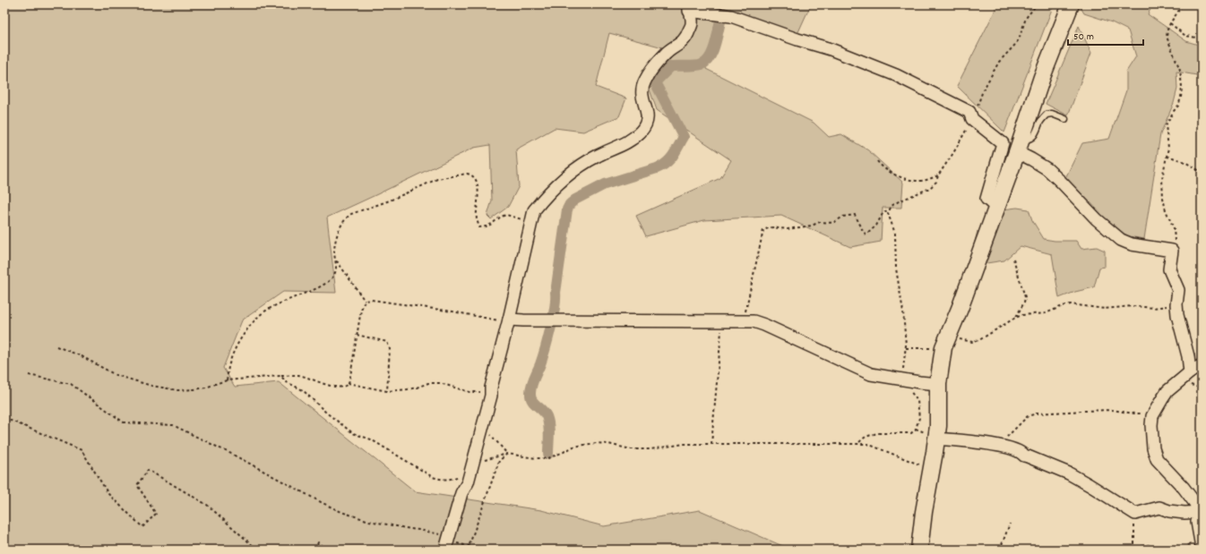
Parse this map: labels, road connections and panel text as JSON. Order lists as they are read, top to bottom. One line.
{"scale_bar":"50 m"}
